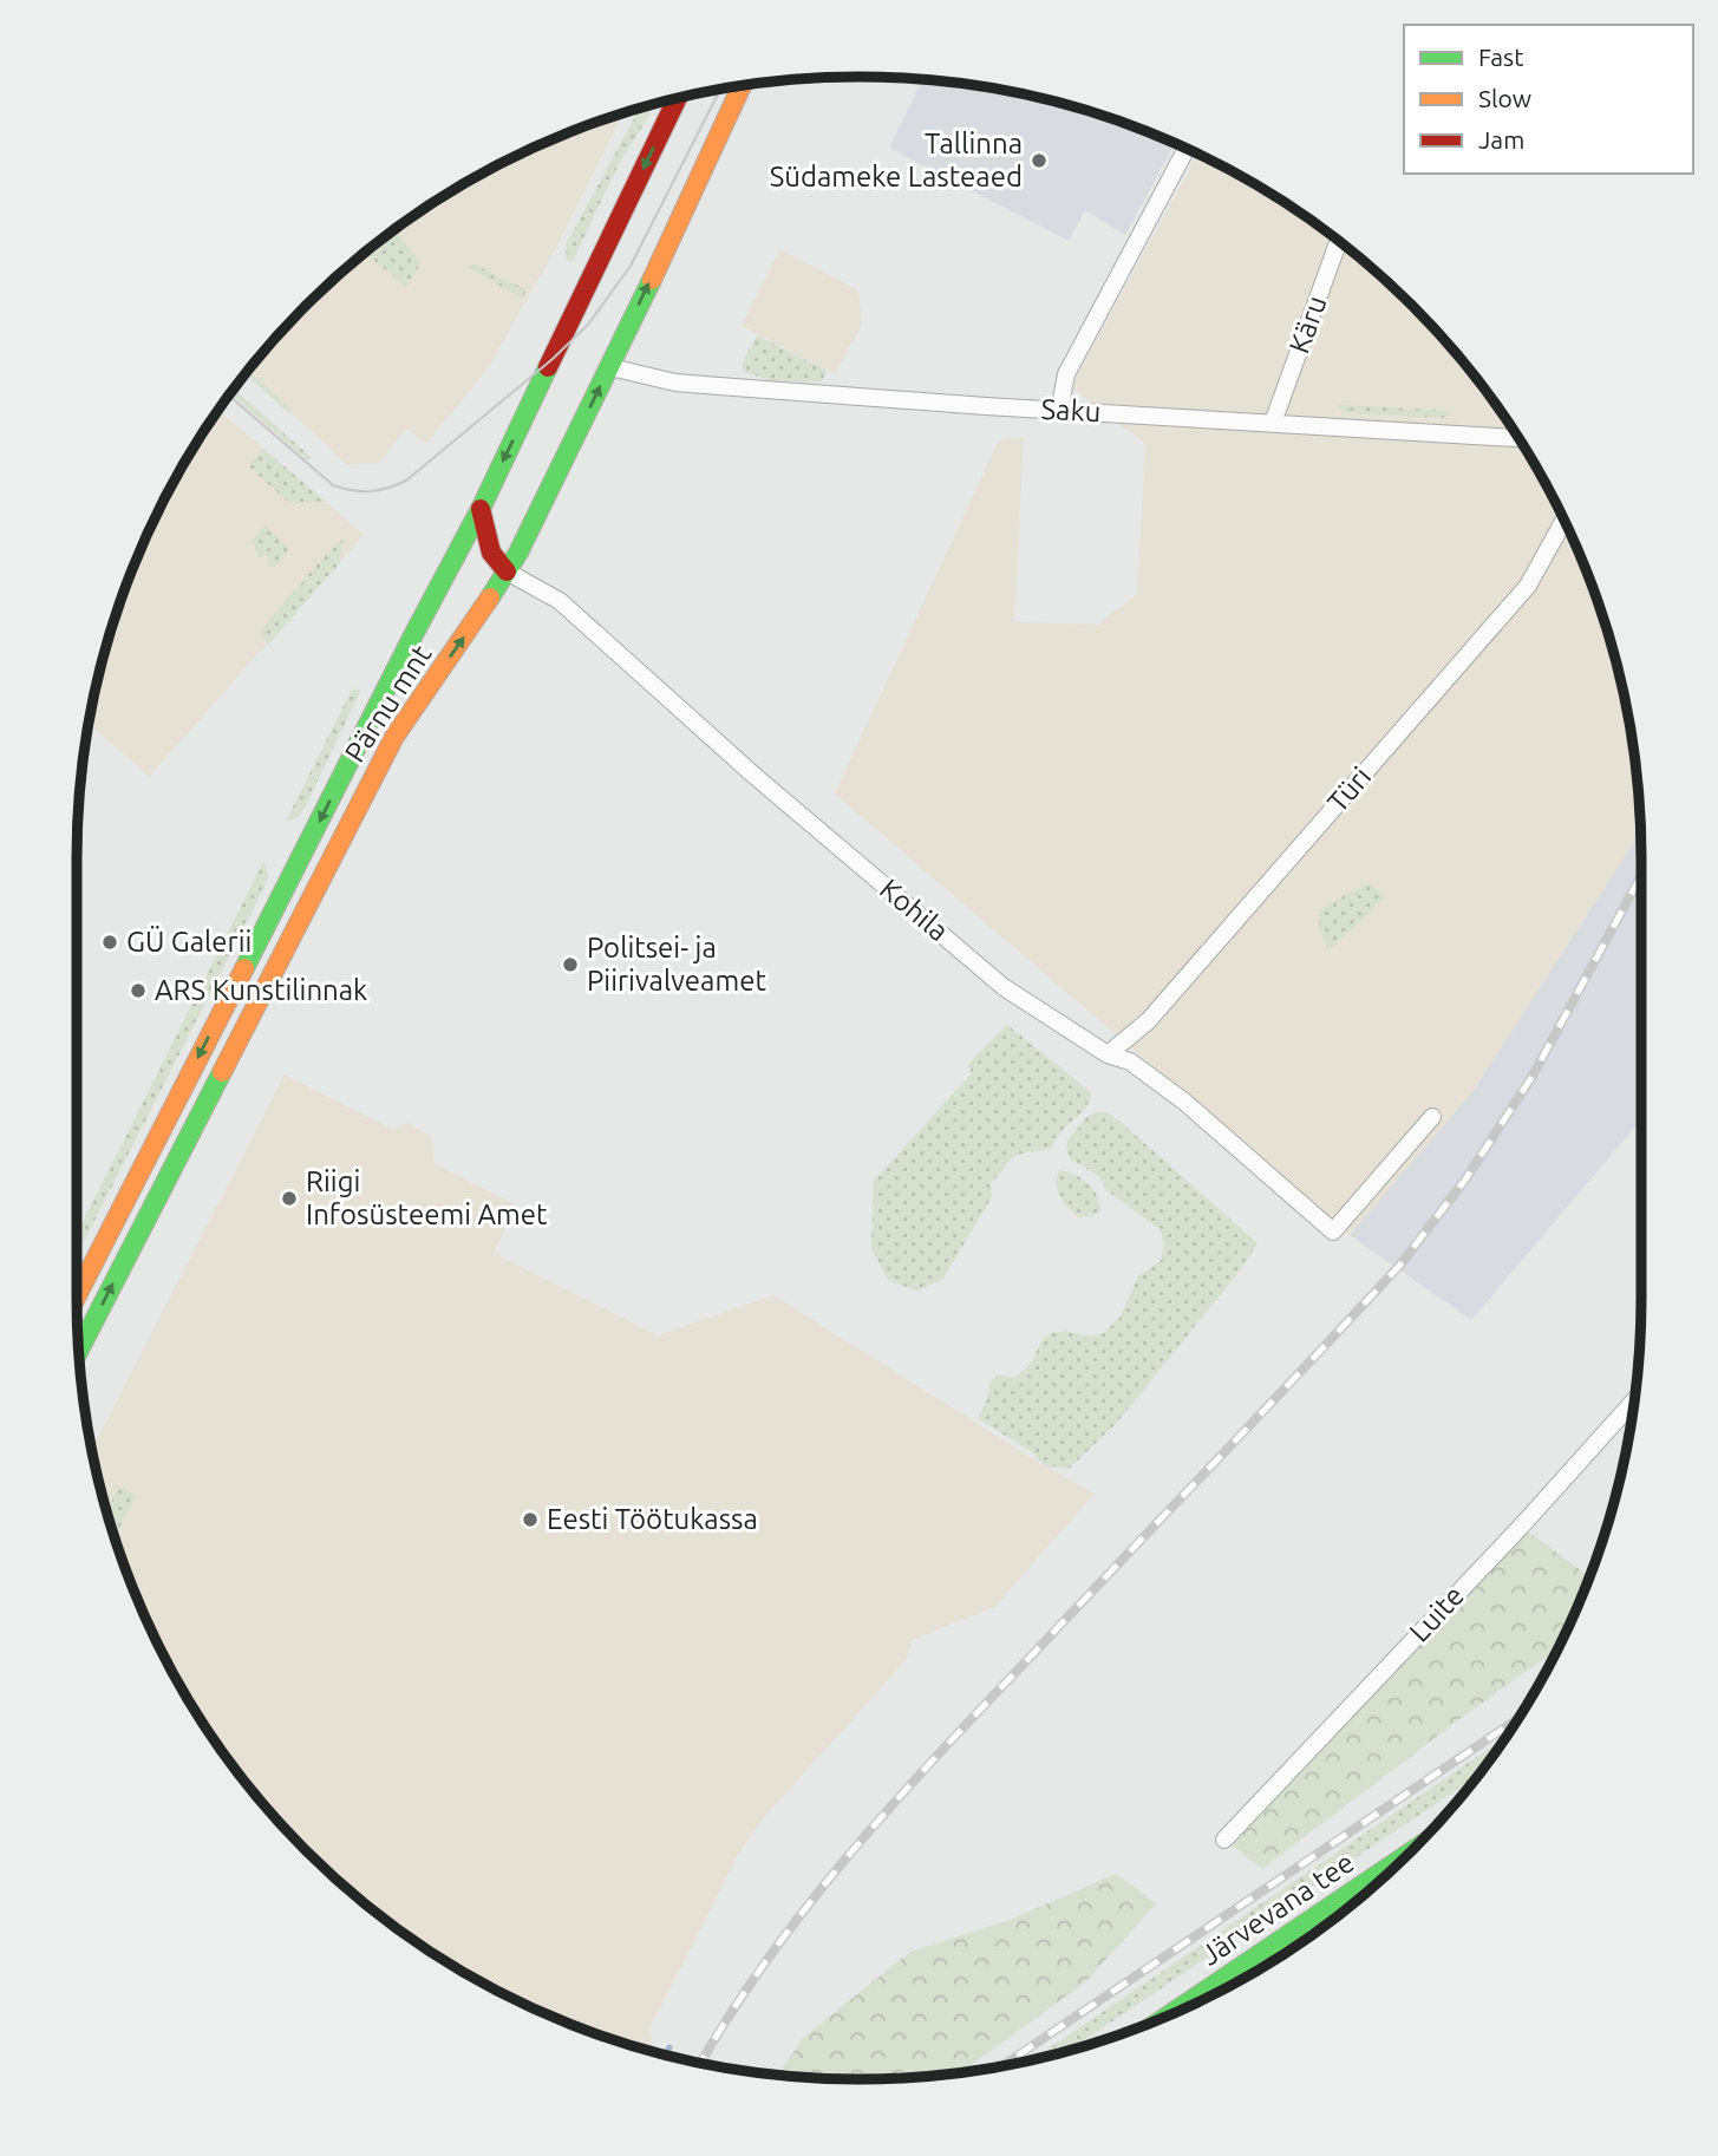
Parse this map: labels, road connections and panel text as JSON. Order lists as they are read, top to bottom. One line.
{"streets":{"main road":["Pärnu mnt","Järvevana tee"],"street":["Käru","Saku","Türi","Kohila","Luite"]},"crossings":[["Käru","Saku"],["Saku","Pärnu mnt"],["Pärnu mnt","Kohila"],["Türi","Kohila"]],"places":["Tallinna Südameke Lasteaed","GÜ Galerii","Politsei- ja Piirivalveamet","ARS Kunstilinnak","Riigi Infosüsteemi Amet","Eesti Töötukassa"],"legend":["Fast","Slow","Jam"]}
